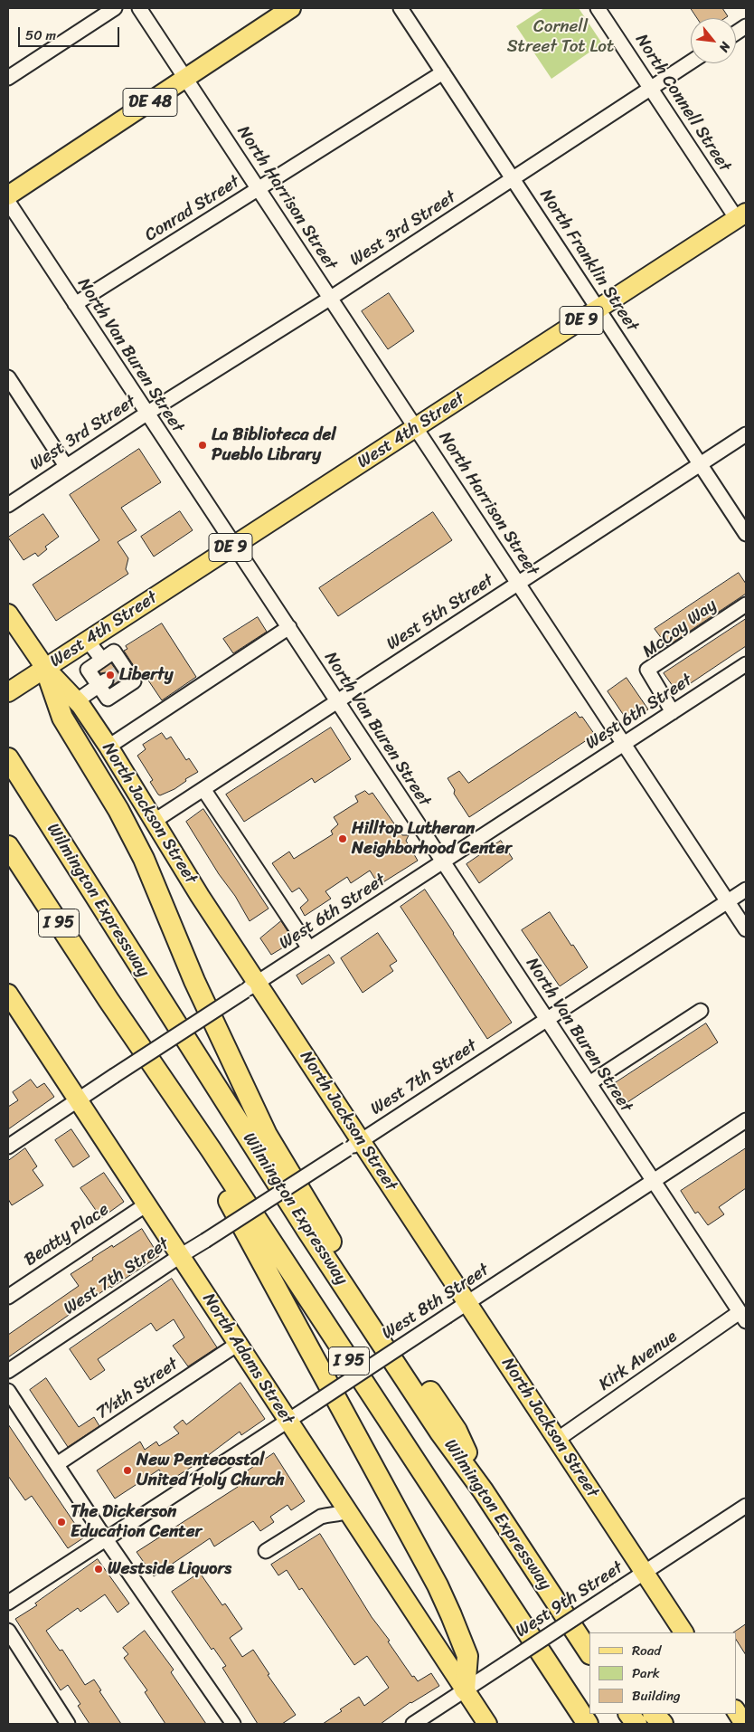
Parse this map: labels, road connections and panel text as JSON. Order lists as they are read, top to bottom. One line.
{"streets":{"highway":["Wilmington Expressway","I 95"],"main road":["DE 48","DE 9","West 4th Street","North Jackson Street","North Adams Street"],"street":["North Connell Street","North Harrison Street","Conrad Street","West 3rd Street","North Franklin Street","North Van Buren Street","West 5th Street","McCoy Way","West 6th Street","West 7th Street","Beatty Place","West 8th Street","Kirk Avenue","7½th Street","West 9th Street"]},"crossings":[["DE 48","North Harrison Street"],["North Connell Street","West 3rd Street"],["North Connell Street","West 4th Street"],["North Harrison Street","Conrad Street"],["North Harrison Street","West 3rd Street"],["North Harrison Street","West 4th Street"],["North Harrison Street","West 5th Street"],["North Harrison Street","West 6th Street"],["North Harrison Street","West 7th Street"],["Conrad Street","North Franklin Street"],["Conrad Street","North Van Buren Street"],["West 3rd Street","North Franklin Street"],["West 3rd Street","North Van Buren Street"],["North Franklin Street","West 4th Street"],["North Franklin Street","West 5th Street"],["North Van Buren Street","West 4th Street"],["North Van Buren Street","West 5th Street"],["North Van Buren Street","West 6th Street"],["North Van Buren Street","West 7th Street"],["North Van Buren Street","West 8th Street"],["North Van Buren Street","Kirk Avenue"],["West 4th Street","North Jackson Street"],["West 5th Street","North Jackson Street"],["McCoy Way","West 6th Street"],["West 6th Street","North Jackson Street"],["West 6th Street","North Adams Street"],["North Jackson Street","West 7th Street"],["North Jackson Street","West 8th Street"],["North Jackson Street","Kirk Avenue"],["North Jackson Street","West 9th Street"],["West 7th Street","North Adams Street"],["Beatty Place","North Adams Street"],["West 8th Street","North Adams Street"],["North Adams Street","7½th Street"],["North Adams Street","West 9th Street"]],"parks":["Cornell Street Tot Lot"],"places":["La Biblioteca del Pueblo Library","Liberty","Hilltop Lutheran Neighborhood Center","New Pentecostal United Holy Church","The Dickerson Education Center","Westside Liquors"],"legend":["Road","Park","Building"],"scale_bar":"50 m","north":"bottom right"}
